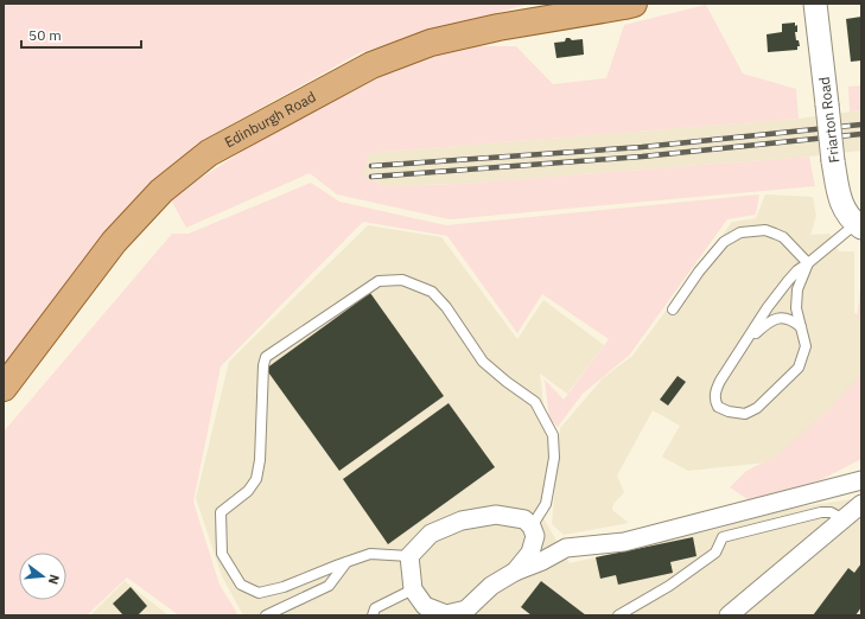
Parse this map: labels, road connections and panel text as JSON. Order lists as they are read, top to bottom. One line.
{"streets":{"main road":["Edinburgh Road"],"street":["Friarton Road"]},"scale_bar":"50 m","north":"right"}
